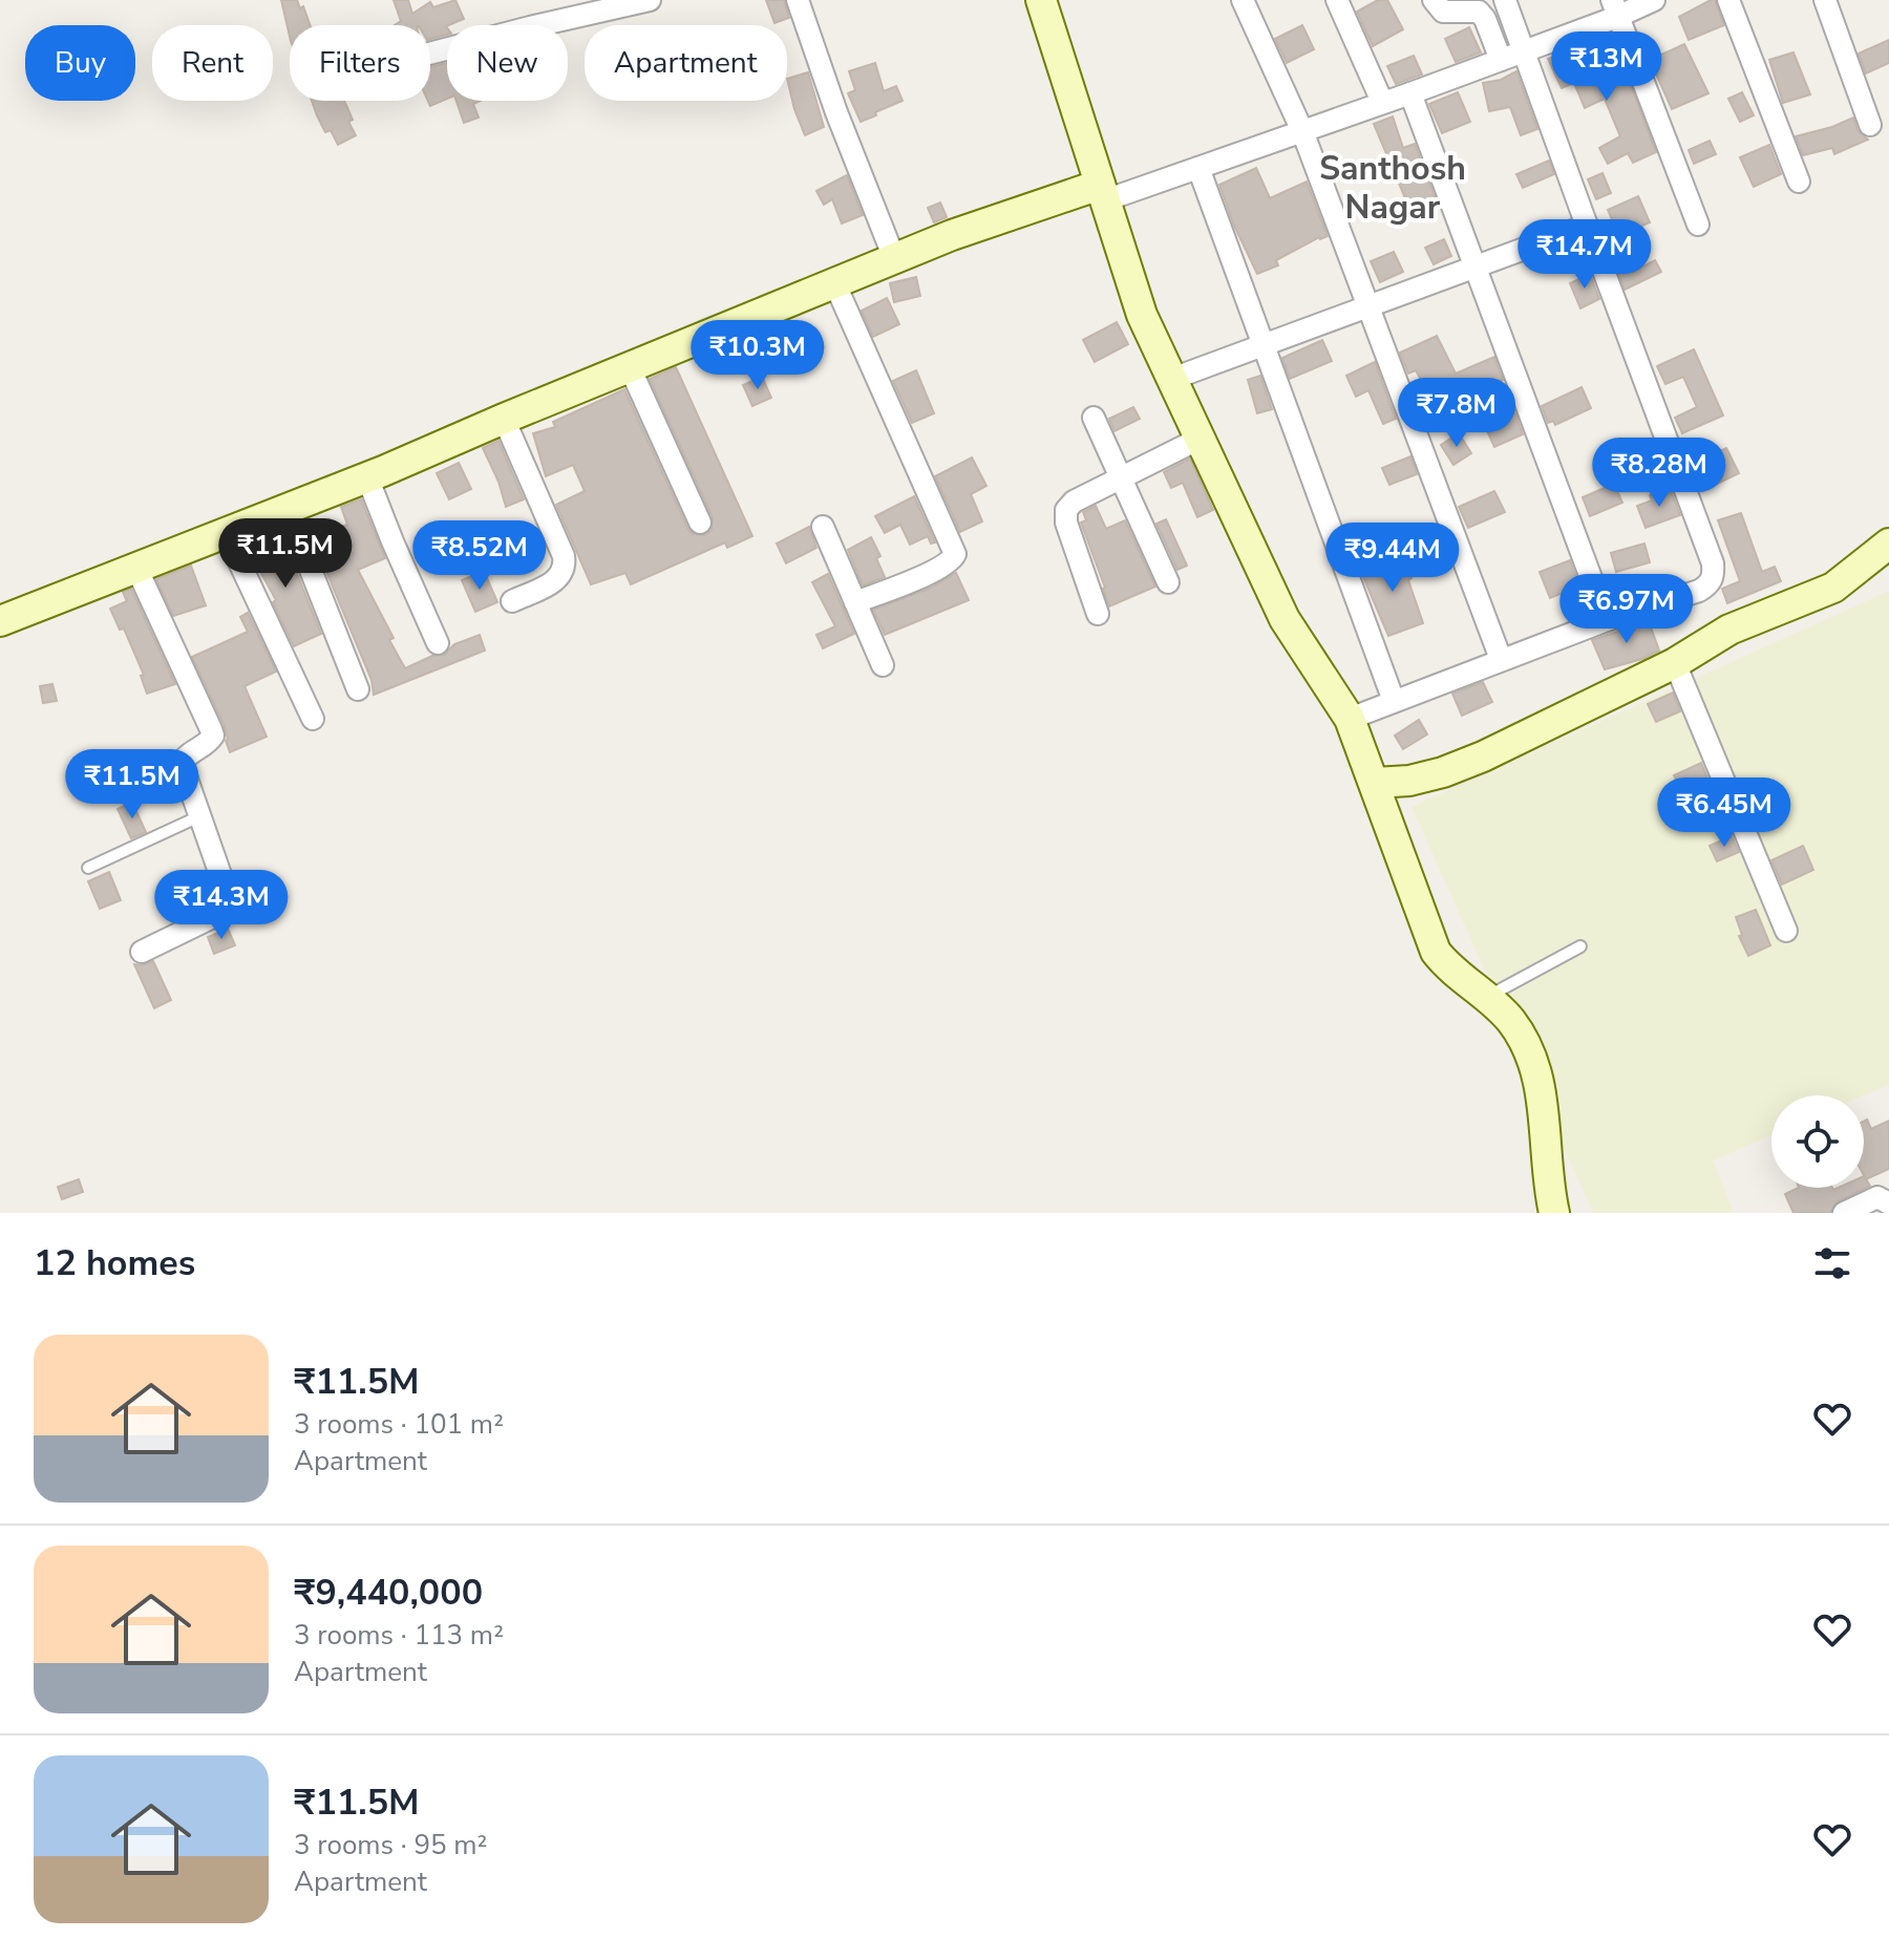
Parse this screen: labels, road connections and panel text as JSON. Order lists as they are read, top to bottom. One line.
{"districts":["Santhosh Nagar"],"page":{"chip":["Buy","Rent","Filters","New","Apartment"],"price":["₹13M","₹14.7M","₹10.3M","₹7.8M","₹8.28M","₹11.5M","₹8.52M","₹9.44M","₹6.97M","₹11.5M","₹6.45M","₹14.3M"],"heading":"12 homes","list":[{"name":"₹11.5M","note":"3 rooms · 101 m² · Apartment"},{"name":"₹9,440,000","note":"3 rooms · 113 m² · Apartment"},{"name":"₹11.5M","note":"3 rooms · 95 m² · Apartment"}]}}
